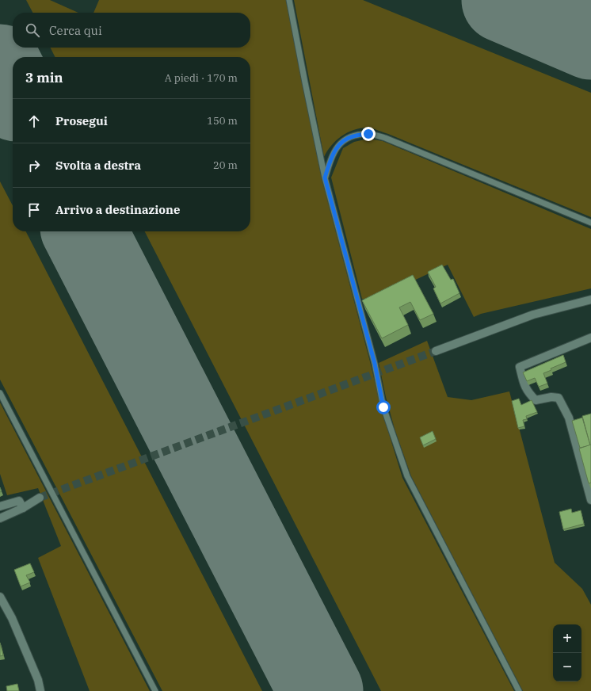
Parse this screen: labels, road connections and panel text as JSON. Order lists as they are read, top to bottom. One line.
{"page":{"search":"Cerca qui","heading":["3 min","A piedi · 170 m"],"list":[["Prosegui","150 m"],["Svolta a destra","20 m"],"Arrivo a destinazione"],"map_buttons":["+","−"]}}
